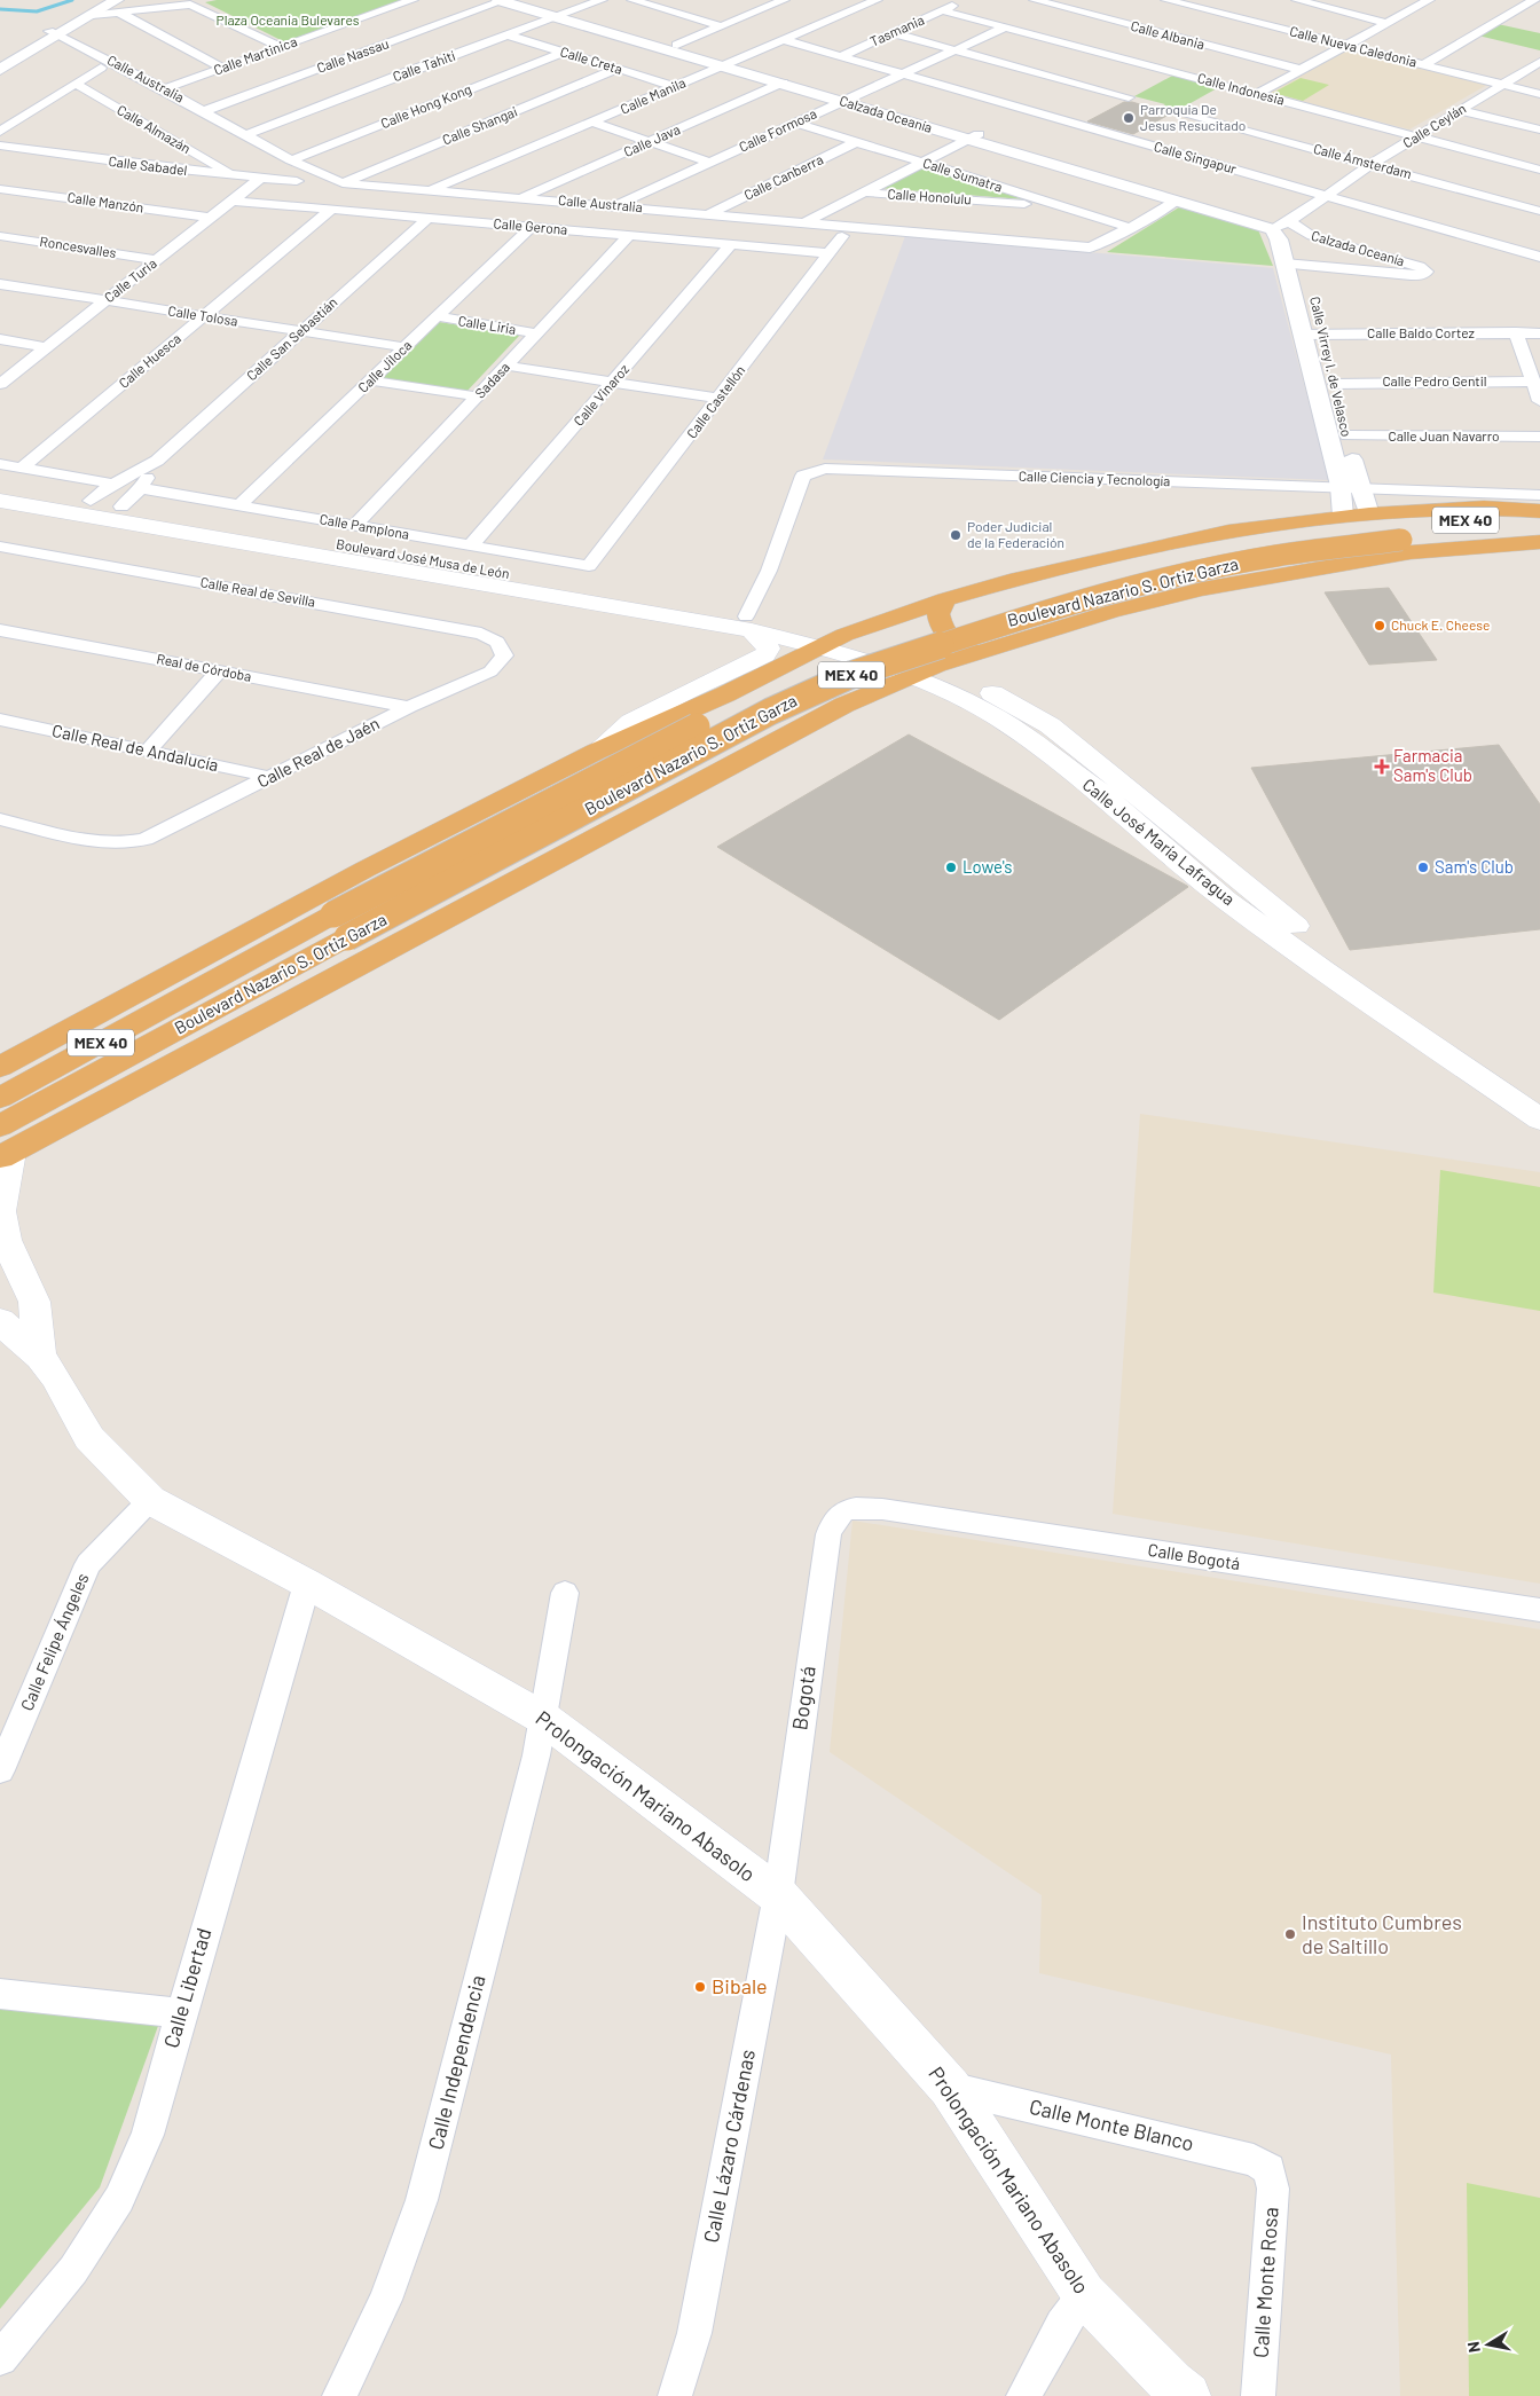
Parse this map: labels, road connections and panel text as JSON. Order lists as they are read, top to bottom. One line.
{"streets":{"highway":["MEX 40","Boulevard Nazario S. Ortiz Garza"],"main road":["Boulevard José Musa de León","Calle José María Lafragua","Prolongación Mariano Abasolo"],"street":["Tasmania","Calle Albania","Calle Nueva Caledonia","Calle Martinica","Calle Nassau","Calle Creta","Calle Tahití","Calle Australia","Calle Indonesia","Calle Manila","Calle Hong Kong","Calzada Oceanía","Calle Shangai","Calle Ceylán","Calle Almazán","Calle Formosa","Calle Java","Calle Singapur","Calle Ámsterdam","Calle Sabadel","Calle Sumatra","Calle Canberra","Calle Honolulu","Calle Manzón","Calle Gerona","Roncesvalles","Calle Turia","Calle Tolosa","Calle Liria","Calle Baldo Cortez","Calle San Sebastián","Calle Huesca","Calle Jiloca","Calle Virrey I. de Velasco","Sadasa","Calle Pedro Gentil","Calle Vinaroz","Calle Castellón","Calle Juan Navarro","Calle Ciencia y Tecnología","Calle Pamplona","Calle Real de Sevilla","Real de Córdoba","Calle Real de Andalucía","Calle Real de Jaén","Calle Bogotá","Calle Felipe Ángeles","Bogotá","Calle Libertad","Calle Independencia","Calle Monte Blanco","Calle Lázaro Cárdenas","Calle Monte Rosa"]},"crossings":[["Tasmania","Calle Indonesia"],["Tasmania","Calle Singapur"],["Calle Nueva Caledonia","Calle Ceylán"],["Calle Martinica","Calle Australia"],["Calle Nassau","Calle Australia"],["Calle Nassau","Calzada Oceanía"],["Calle Creta","Calle Tahití"],["Calle Creta","Calle Manila"],["Calle Creta","Calle Hong Kong"],["Calle Creta","Calle Shangai"],["Calle Tahití","Calle Australia"],["Calle Tahití","Calzada Oceanía"],["Calle Australia","Calle Manila"],["Calle Australia","Calle Hong Kong"],["Calle Australia","Calzada Oceanía"],["Calle Australia","Calle Shangai"],["Calle Australia","Calle Formosa"],["Calle Australia","Calle Java"],["Calle Australia","Calle Sumatra"],["Calle Australia","Calle Canberra"],["Calle Indonesia","Calle Ceylán"],["Calle Indonesia","Calle Formosa"],["Calle Manila","Calzada Oceanía"],["Calle Manila","Calle Singapur"],["Calzada Oceanía","Calle Ceylán"],["Calzada Oceanía","Calle Formosa"],["Calzada Oceanía","Calle Java"],["Calzada Oceanía","Calle Virrey I. de Velasco"],["Calle Ceylán","Calle Singapur"],["Calle Ceylán","Calle Ámsterdam"],["Calle Ceylán","Calle Virrey I. de Velasco"],["Calle Almazán","Calle Sabadel"],["Calle Formosa","Calle Singapur"],["Calle Formosa","Calle Sumatra"],["Calle Sabadel","Calle Turia"],["Calle Sumatra","Calle Canberra"],["Calle Sumatra","Calle Honolulu"],["Calle Manzón","Calle Turia"],["Calle Gerona","Calle Turia"],["Calle Gerona","Calle San Sebastián"],["Calle Gerona","Calle Huesca"],["Calle Gerona","Calle Jiloca"],["Calle Gerona","Sadasa"],["Calle Gerona","Calle Vinaroz"],["Calle Gerona","Calle Castellón"],["Roncesvalles","Calle Turia"],["Calle Turia","Calle Tolosa"],["Calle Tolosa","Calle San Sebastián"],["Calle Tolosa","Calle Huesca"],["Calle Tolosa","Calle Jiloca"],["Calle Liria","Calle Jiloca"],["Calle Liria","Sadasa"],["Calle Baldo Cortez","Calle Virrey I. de Velasco"],["Calle San Sebastián","Calle Pamplona"],["Calle San Sebastián","Boulevard José Musa de León"],["Calle Jiloca","Calle Pamplona"],["Calle Virrey I. de Velasco","Calle Pedro Gentil"],["Calle Virrey I. de Velasco","Calle Juan Navarro"],["Calle Virrey I. de Velasco","Calle Ciencia y Tecnología"],["Sadasa","Calle Pamplona"],["Calle Vinaroz","Calle Pamplona"],["Calle Castellón","Calle Pamplona"],["Calle Ciencia y Tecnología","Boulevard José Musa de León"],["Boulevard José Musa de León","Calle José María Lafragua"],["Calle Real de Sevilla","Calle Real de Jaén"],["Real de Córdoba","Calle Real de Jaén"],["Calle Real de Andalucía","Calle Real de Jaén"],["Calle Bogotá","Bogotá"],["Calle Felipe Ángeles","Prolongación Mariano Abasolo"],["Bogotá","Prolongación Mariano Abasolo"],["Bogotá","Calle Lázaro Cárdenas"],["Prolongación Mariano Abasolo","Calle Libertad"],["Prolongación Mariano Abasolo","Calle Independencia"],["Prolongación Mariano Abasolo","Calle Monte Blanco"],["Prolongación Mariano Abasolo","Calle Lázaro Cárdenas"],["Calle Monte Blanco","Calle Monte Rosa"]],"parks":["Plaza Oceania Bulevares"],"places":{"other":["Parroquia De Jesus Resucitado","Poder Judicial de la Federación","Chuck E. Cheese","Lowe's","Sam's Club","Instituto Cumbres de Saltillo","Bibale"],"health":["Farmacia Sam's Club"]},"north":"left"}
